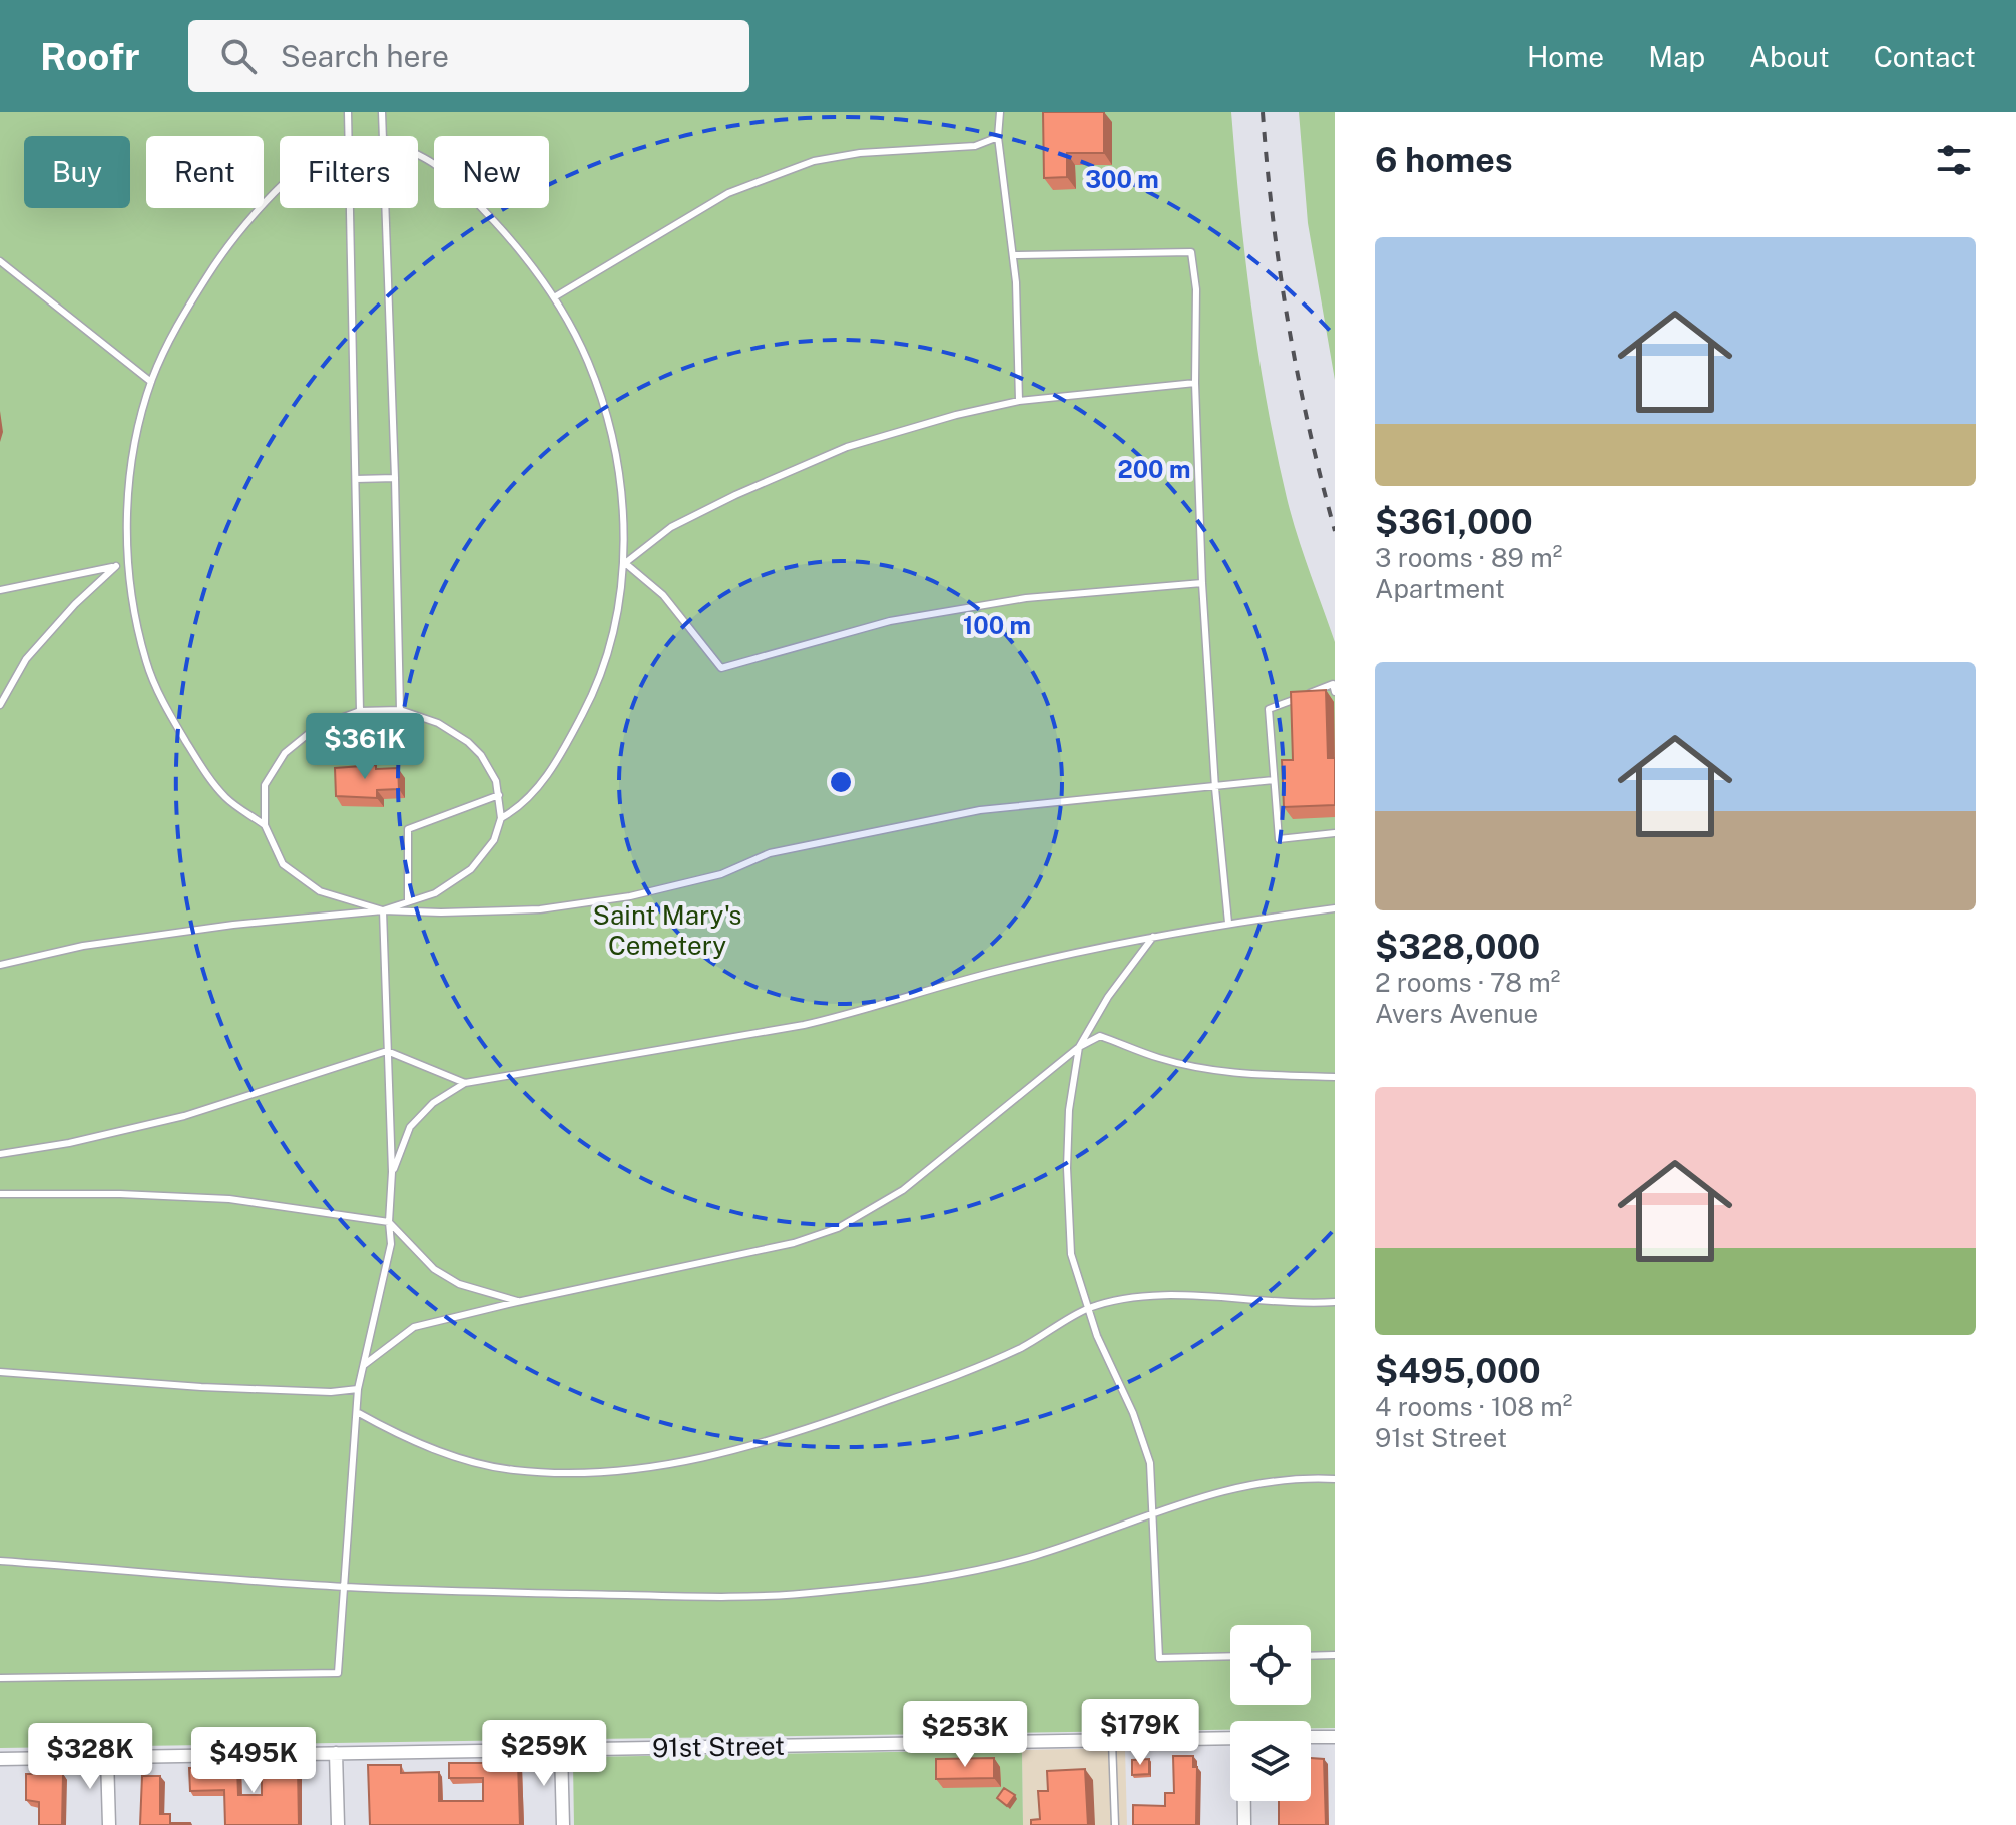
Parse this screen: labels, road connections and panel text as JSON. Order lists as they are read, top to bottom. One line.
{"streets":{"street":["91st Street"]},"parks":["Saint Mary's Cemetery"],"page":{"header":"Roofr","search":"Search here","nav":["Home","Map","About","Contact"],"heading":"6 homes","chip":["Buy","Rent","Filters","New"],"list":[{"name":"$361,000","note":"3 rooms · 89 m² · Apartment"},{"name":"$328,000","note":"2 rooms · 78 m² · Avers Avenue"},{"name":"$495,000","note":"4 rooms · 108 m² · 91st Street"}],"price":["$361K","$179K","$253K","$259K","$328K","$495K"]},"rings":["300 m","200 m","100 m"]}
